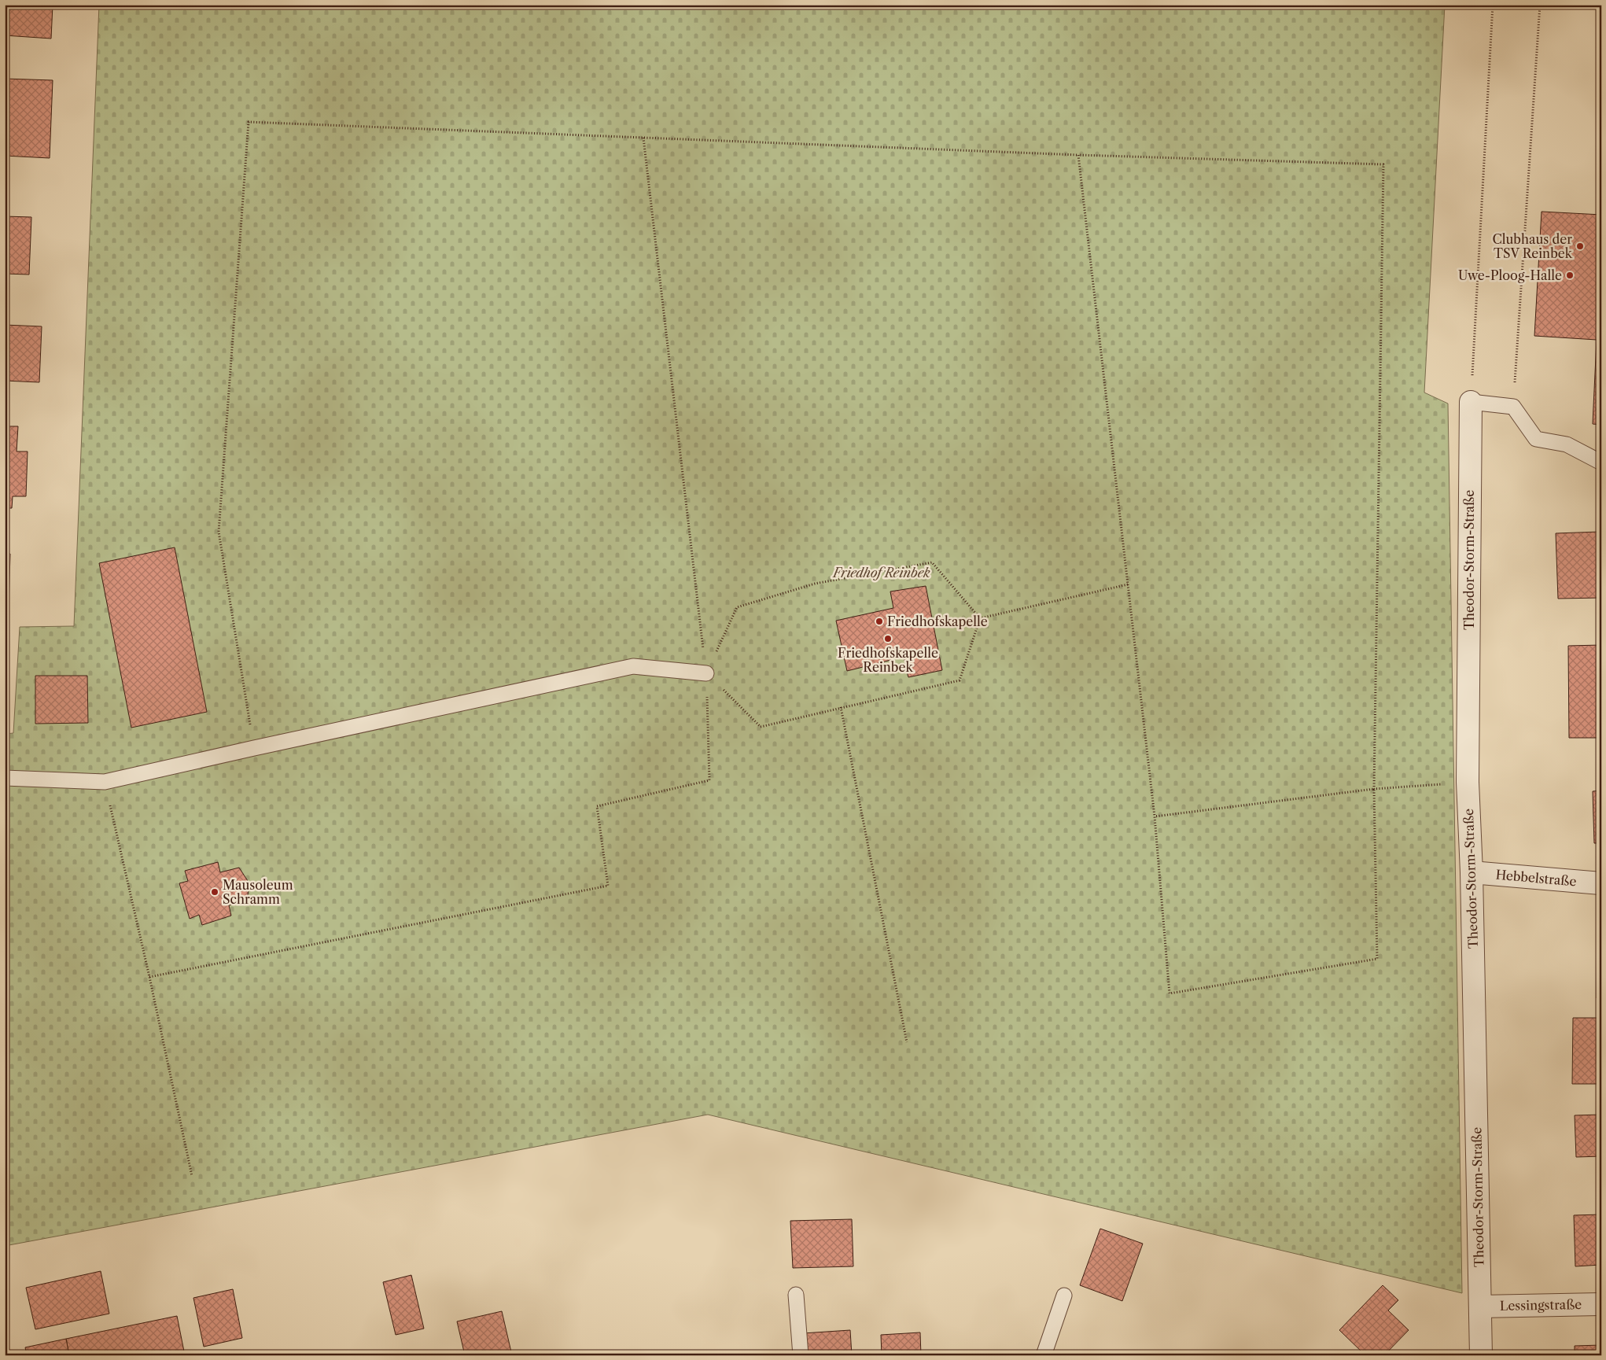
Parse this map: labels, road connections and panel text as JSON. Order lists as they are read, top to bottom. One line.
{"streets":{"street":["Theodor-Storm-Straße","Hebbelstraße","Lessingstraße"]},"crossings":[["Theodor-Storm-Straße","Hebbelstraße"],["Theodor-Storm-Straße","Lessingstraße"]],"parks":["Friedhof Reinbek"],"places":["Clubhaus der TSV Reinbek","Uwe-Ploog-Halle","Friedhofskapelle","Friedhofskapelle Reinbek","Mausoleum Schramm"]}
